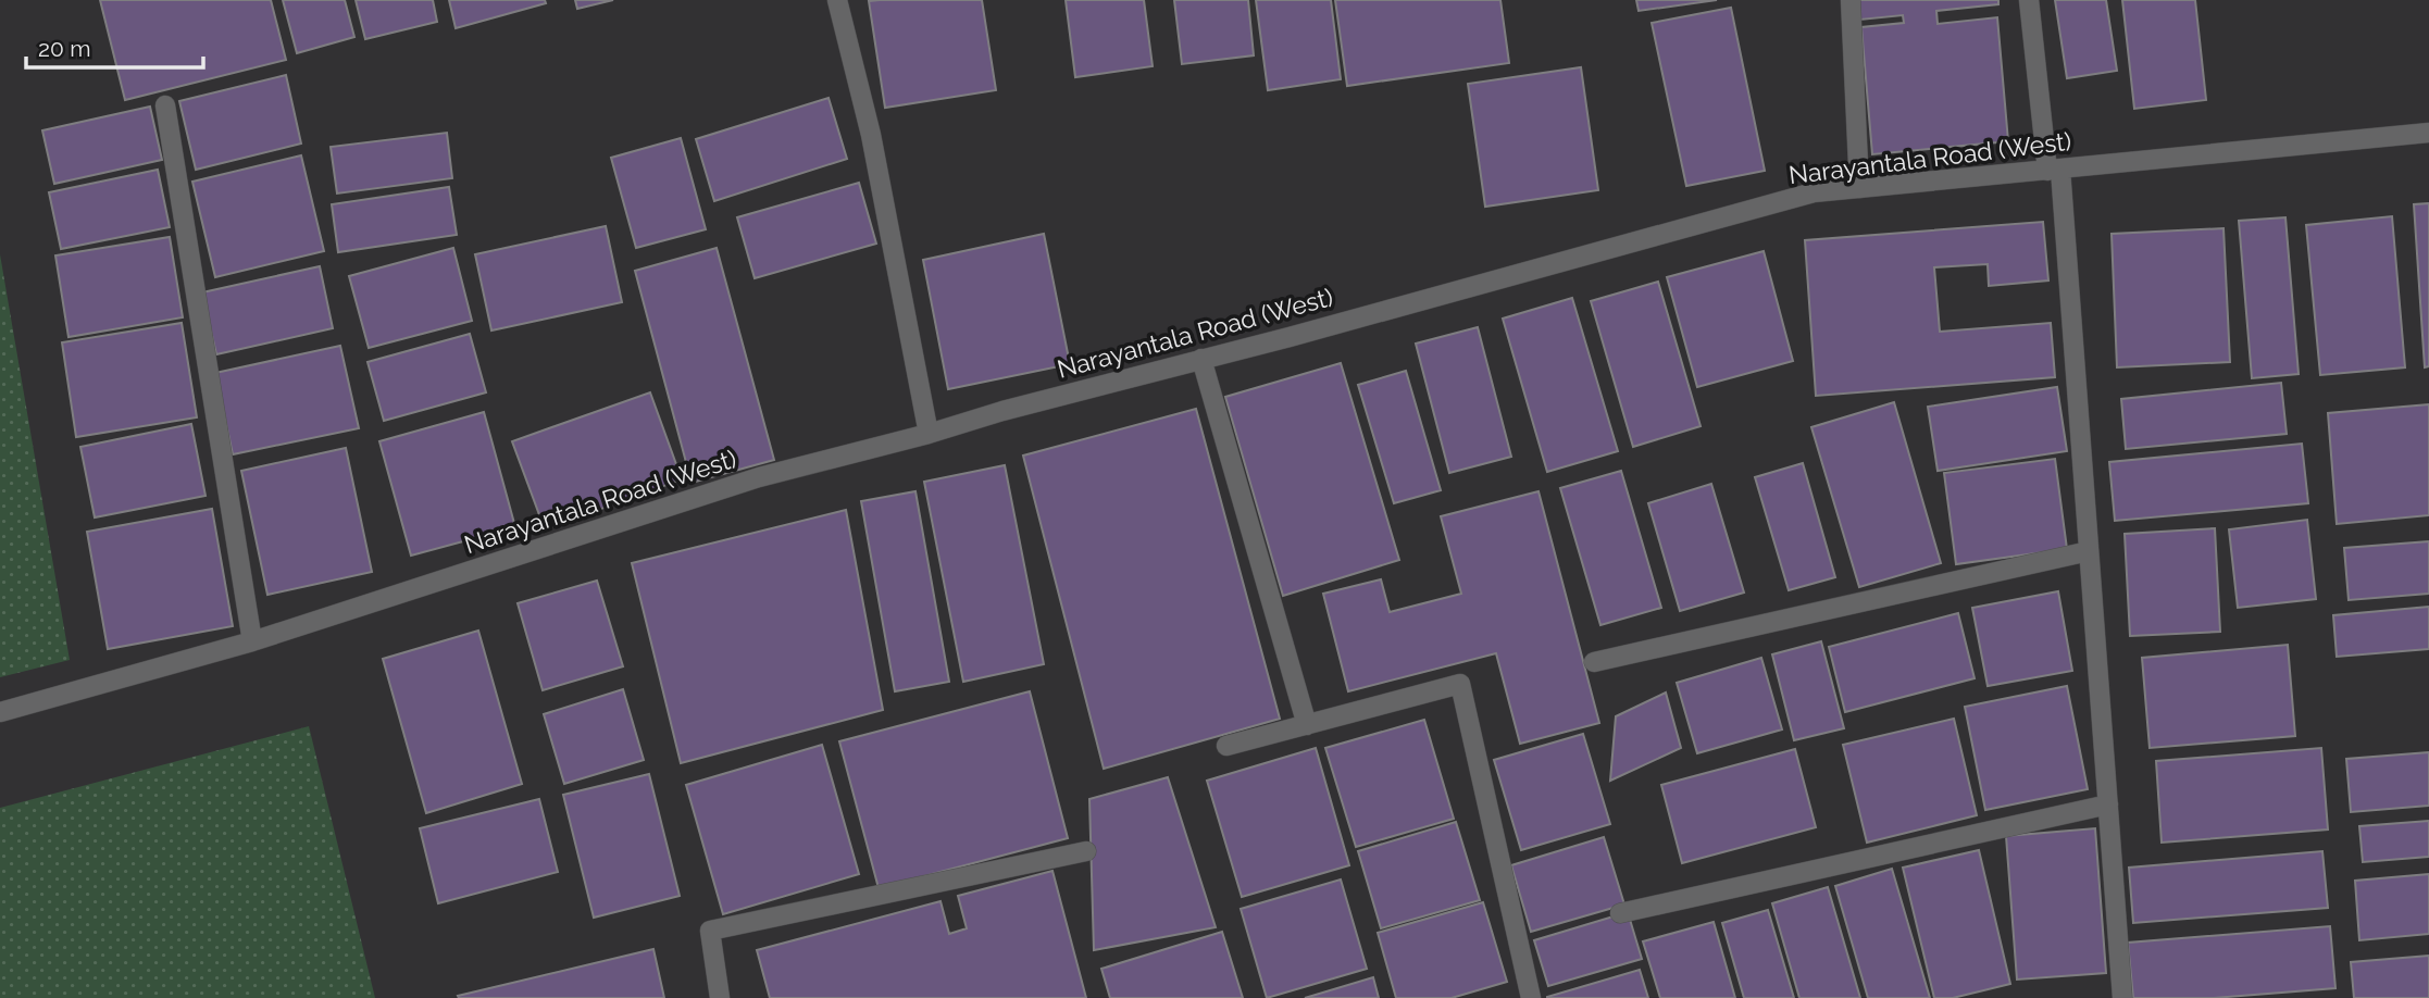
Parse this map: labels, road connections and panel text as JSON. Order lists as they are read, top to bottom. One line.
{"streets":{"street":["Narayantala Road (West)"]},"scale_bar":"20 m"}
